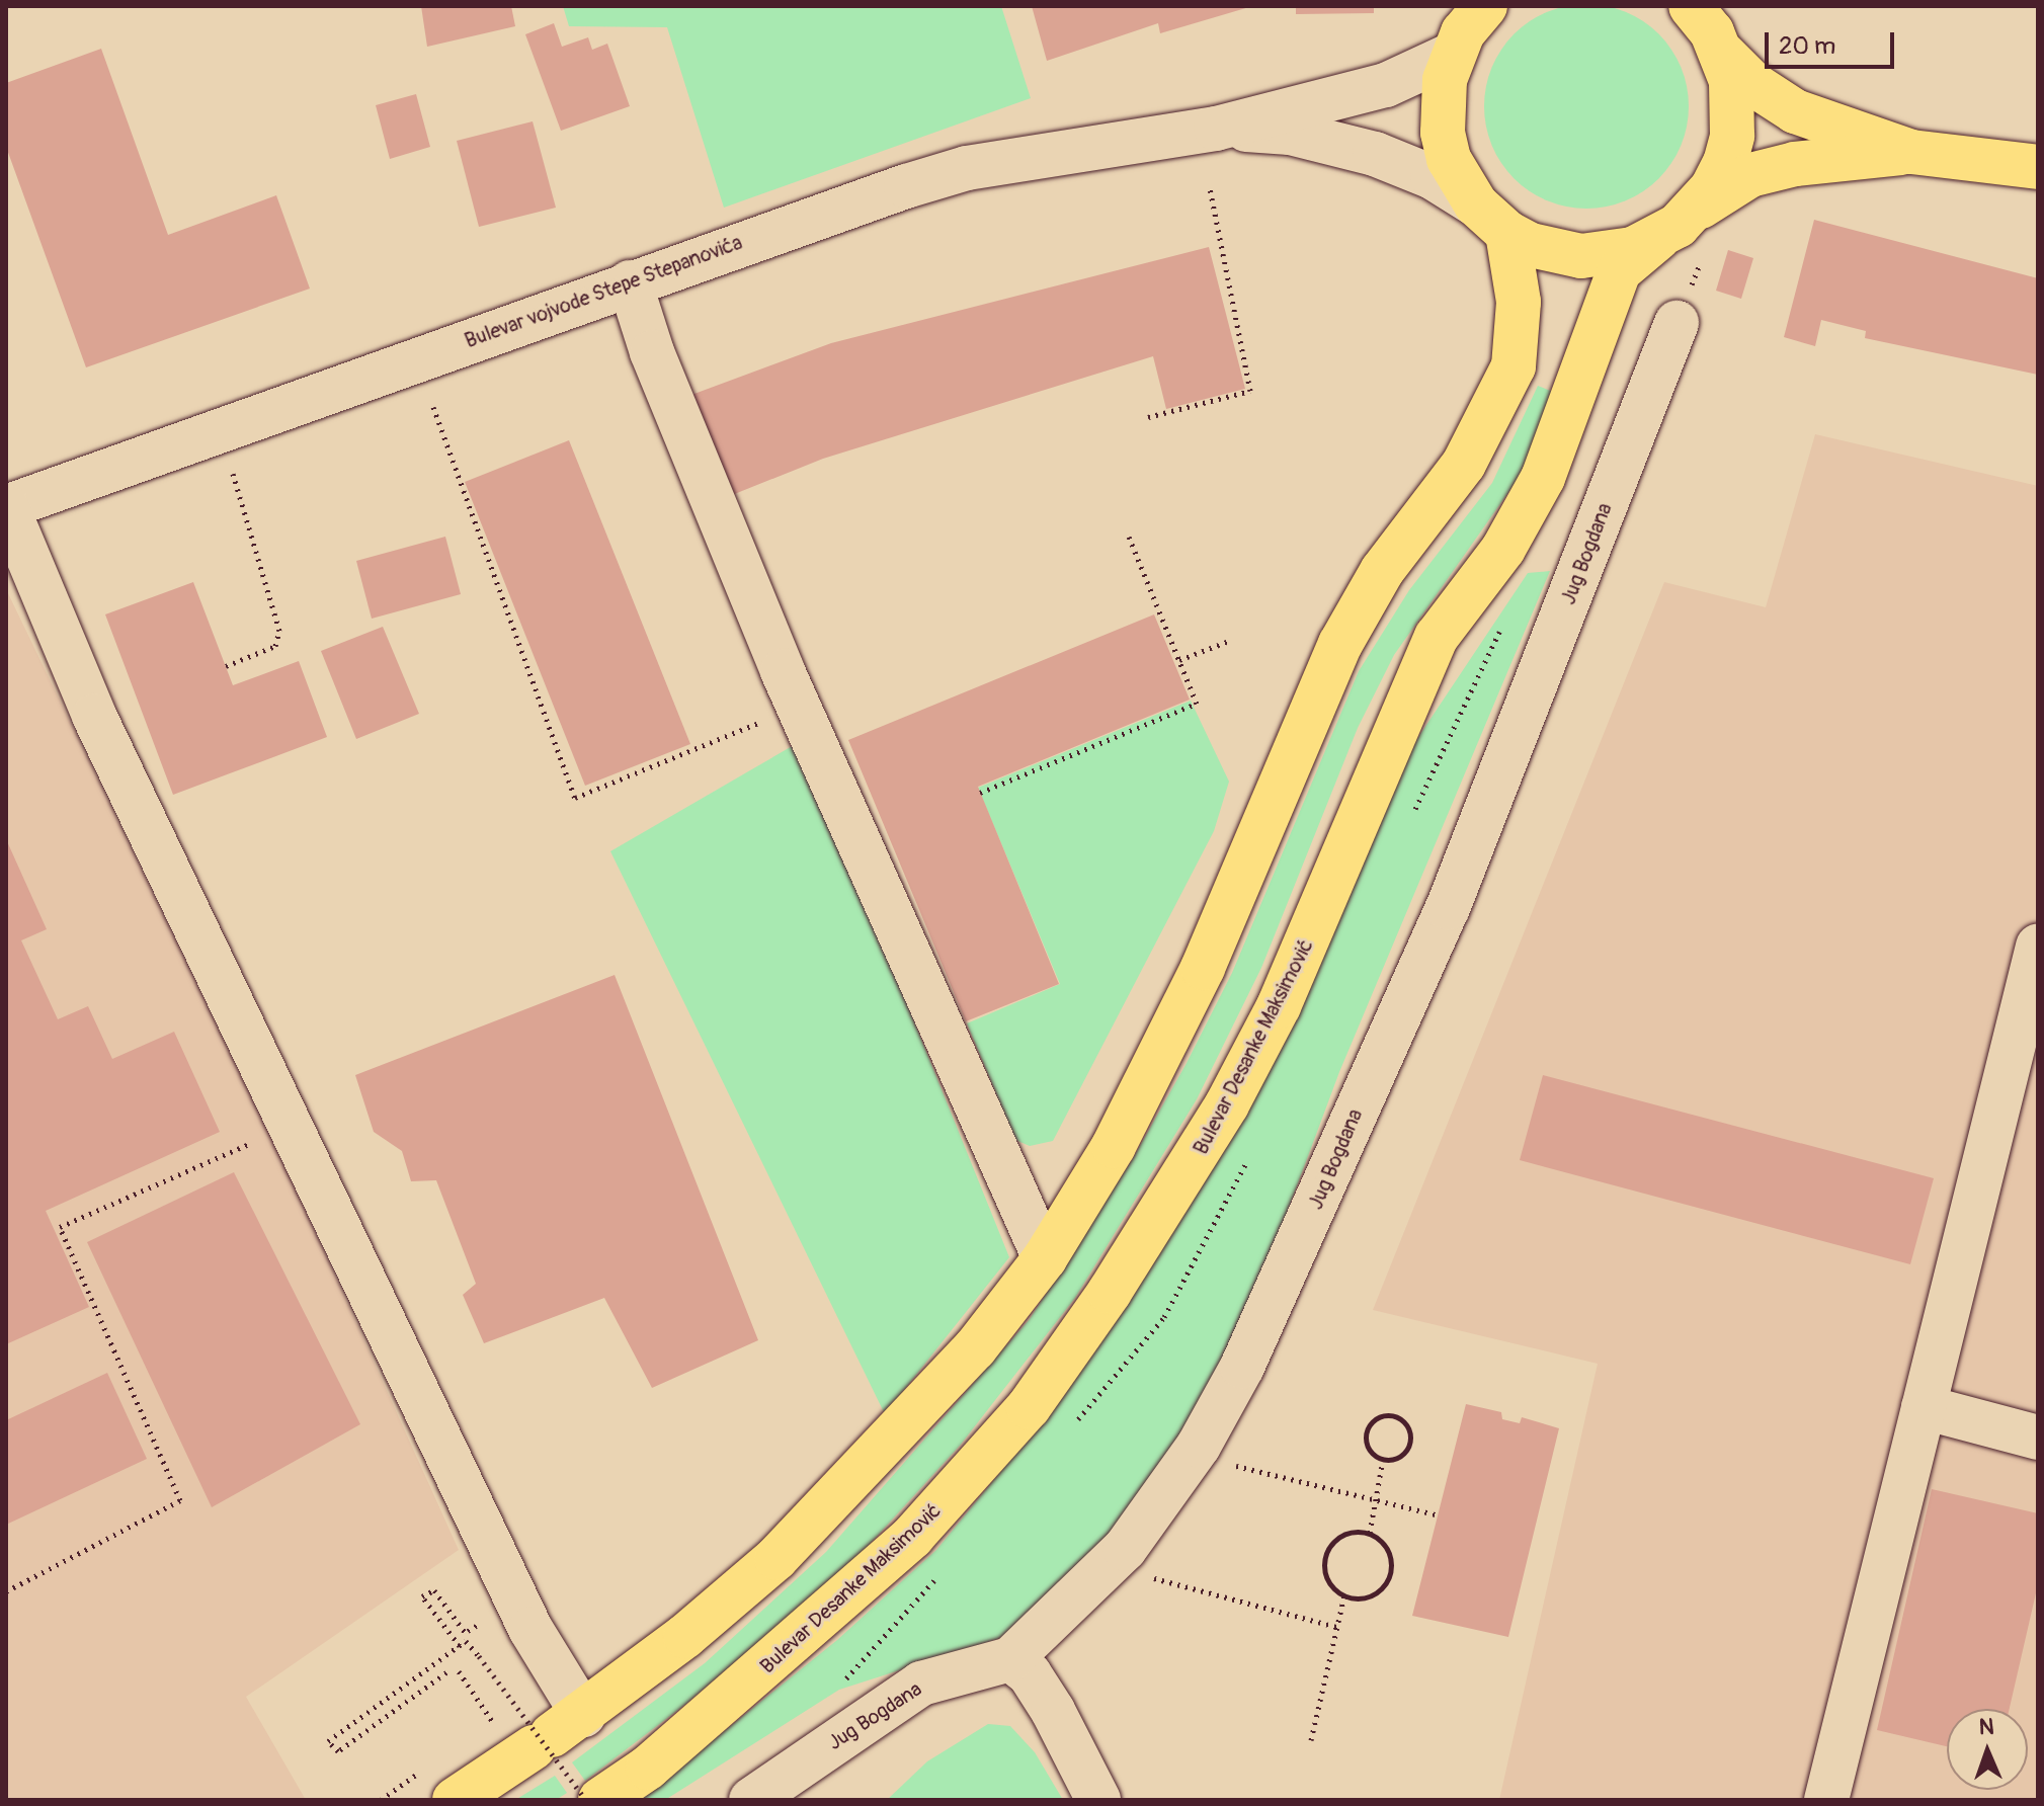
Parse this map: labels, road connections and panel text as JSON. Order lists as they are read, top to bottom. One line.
{"streets":{"main road":["Bulevar Desanke Maksimović"],"street":["Bulevar vojvode Stepe Stepanovića","Jug Bogdana"]},"scale_bar":"20 m","north":"top"}
